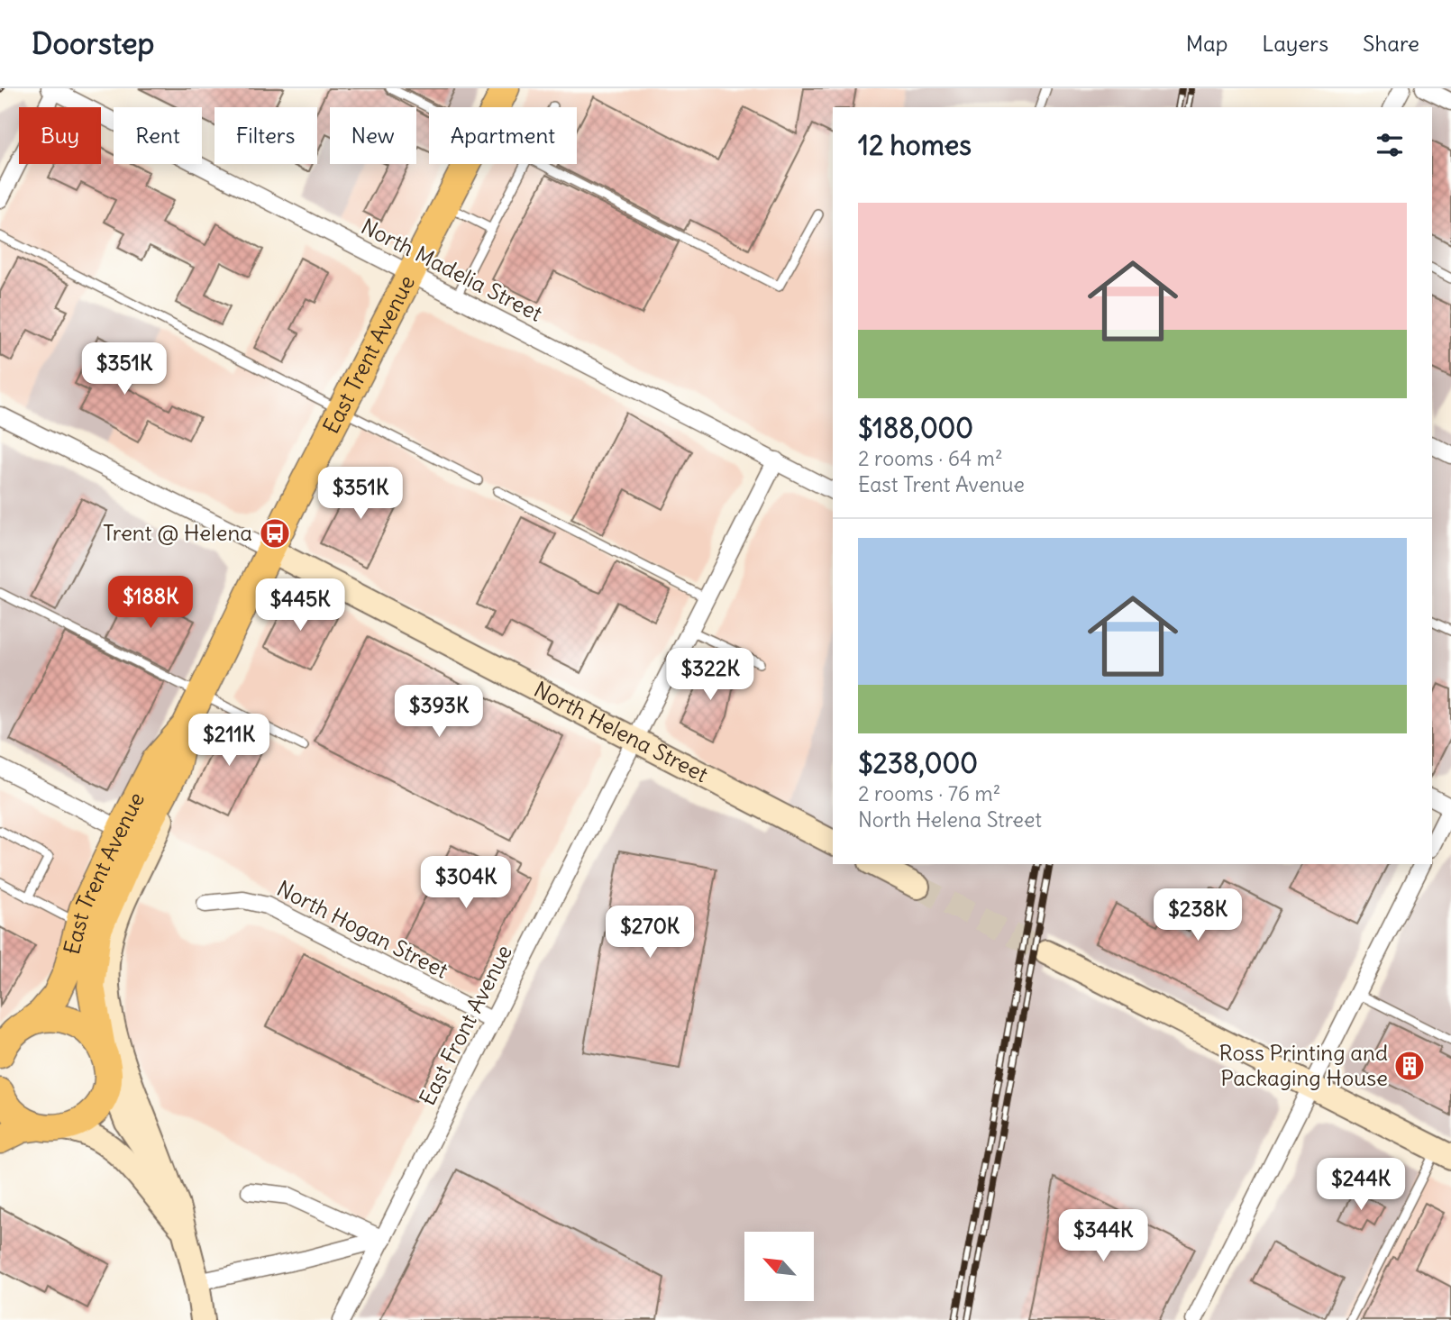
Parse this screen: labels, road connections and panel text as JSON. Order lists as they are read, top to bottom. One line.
{"streets":{"main road":["East Trent Avenue"],"street":["North Madelia Street","North Helena Street","North Hogan Street","East Front Avenue"]},"crossings":[["North Madelia Street","East Trent Avenue"],["North Madelia Street","East Front Avenue"],["East Trent Avenue","North Helena Street"],["North Helena Street","East Front Avenue"],["North Hogan Street","East Front Avenue"]],"places":{"bus stop":["Trent @ Helena"],"building":["Ross Printing and Packaging House"]},"north":"top left","page":{"header":"Doorstep","nav":["Map","Layers","Share"],"chip":["Buy","Rent","Filters","New","Apartment"],"heading":"12 homes","list":[{"name":"$188,000","note":"2 rooms · 64 m² · East Trent Avenue"},{"name":"$238,000","note":"2 rooms · 76 m² · North Helena Street"}],"price":["$351K","$351K","$188K","$445K","$322K","$393K","$211K","$304K","$238K","$270K","$244K","$344K"]}}
